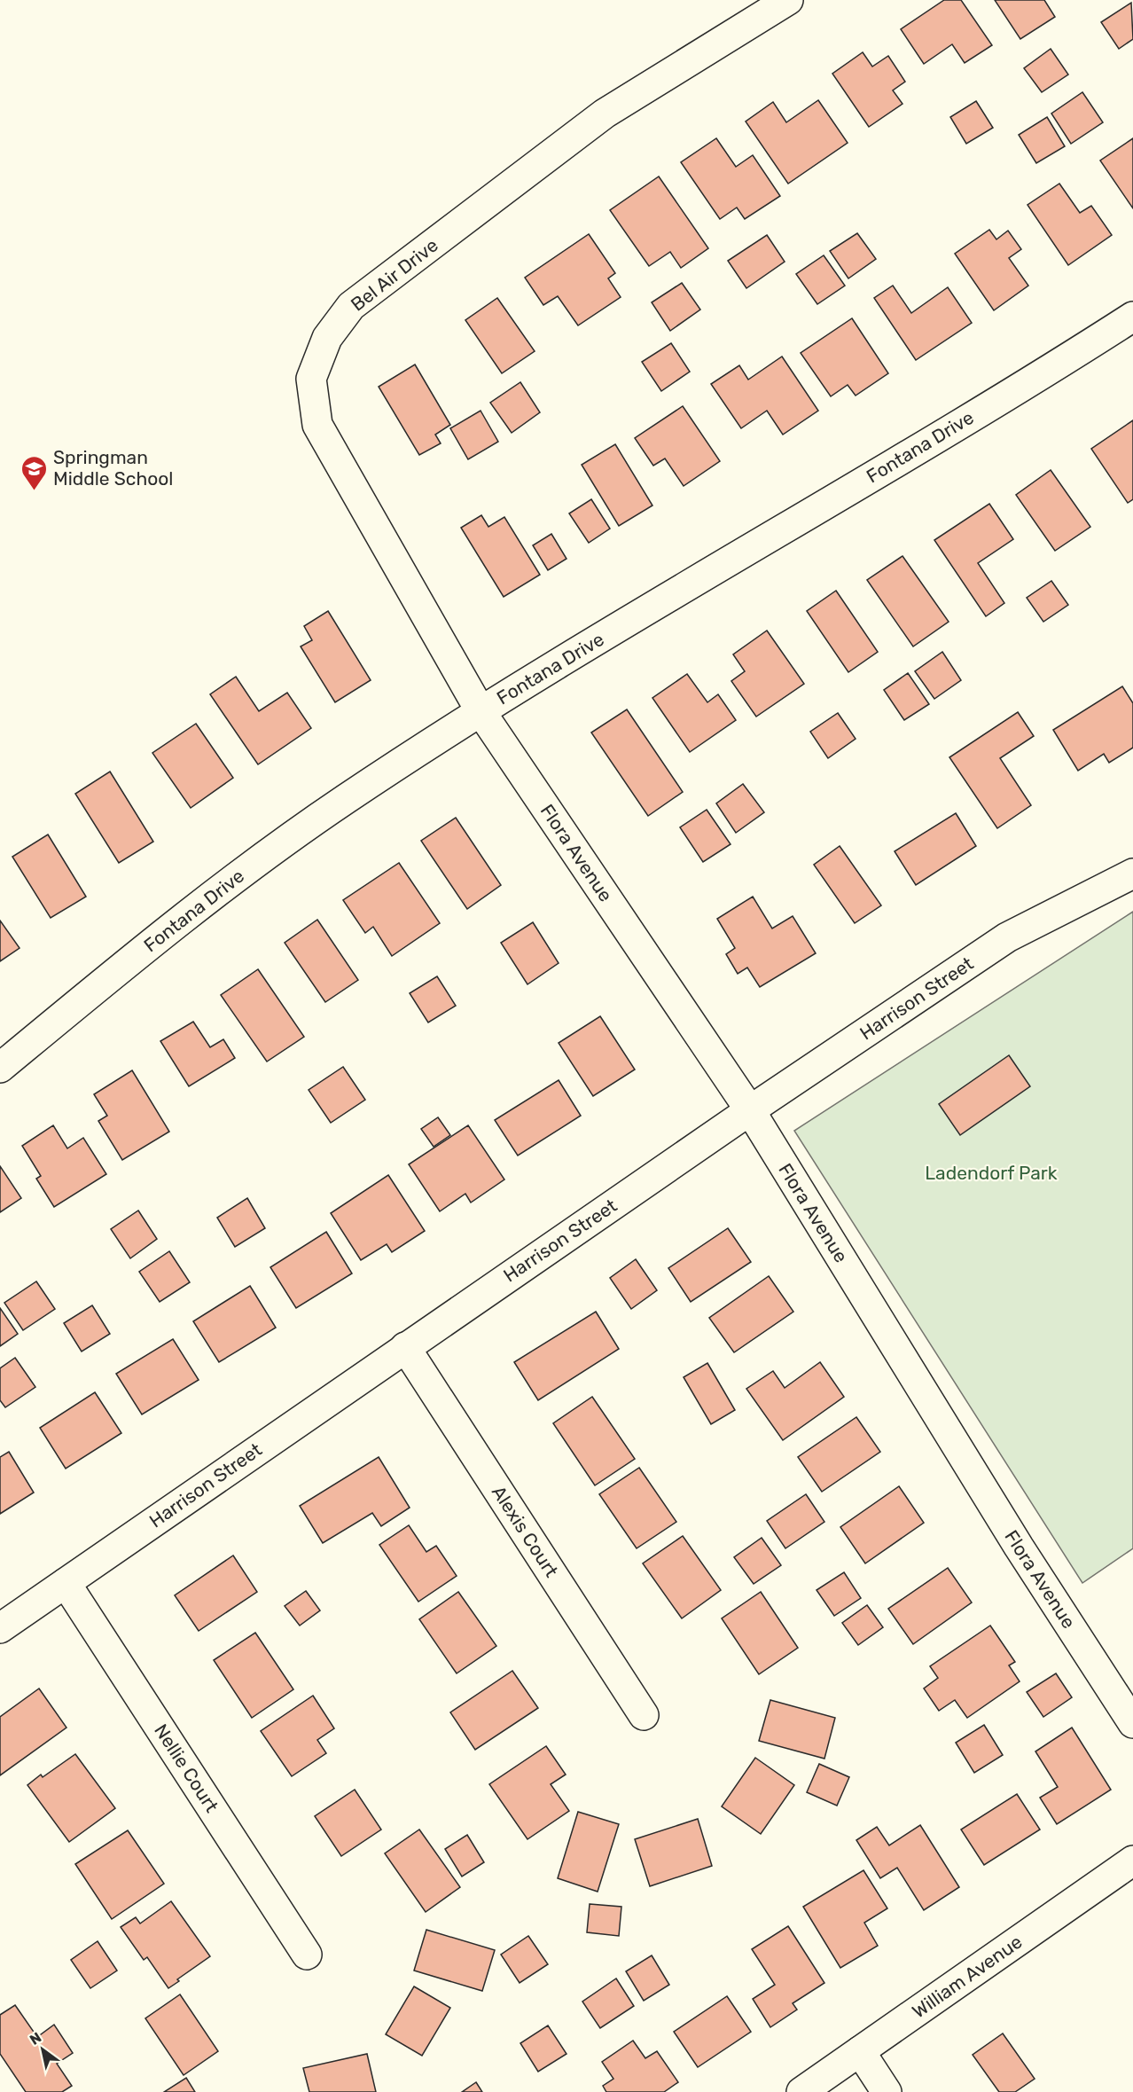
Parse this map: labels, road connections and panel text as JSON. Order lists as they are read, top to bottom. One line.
{"streets":{"street":["Bel Air Drive","Fontana Drive","Flora Avenue","Harrison Street","Alexis Court","Nellie Court","William Avenue"]},"crossings":[["Bel Air Drive","Fontana Drive"],["Bel Air Drive","Flora Avenue"],["Fontana Drive","Flora Avenue"],["Flora Avenue","Harrison Street"],["Harrison Street","Alexis Court"],["Harrison Street","Nellie Court"]],"parks":["Ladendorf Park"],"places":{"school or university":["Springman Middle School"]},"north":"top left"}
